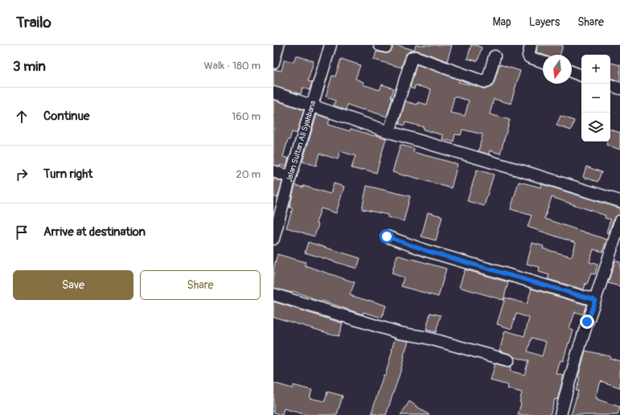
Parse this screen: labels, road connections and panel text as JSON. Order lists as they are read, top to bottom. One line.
{"streets":{"street":["Jalan Sultan Ali Syahbana"]},"north":"bottom","page":{"header":"Trailo","nav":["Map","Layers","Share"],"heading":["3 min","Walk · 180 m"],"map_buttons":["+","−"],"list":[["Continue","160 m"],["Turn right","20 m"],"Arrive at destination"],"buttons":["Save","Share"]}}
